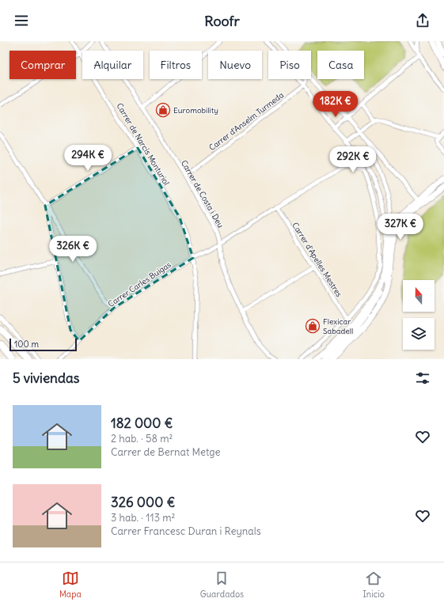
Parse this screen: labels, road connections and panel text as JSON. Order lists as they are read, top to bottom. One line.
{"streets":{"street":["Carrer d'Anselm Turmeda","Carrer de Narcís Monturiol","Carrer de Costa i Deu","Carrer d'Apelles Mestres","Carrer Carles Buigas"]},"crossings":[["Carrer d'Anselm Turmeda","Carrer de Costa i Deu"],["Carrer de Narcís Monturiol","Carrer Carles Buigas"],["Carrer de Costa i Deu","Carrer Carles Buigas"],["Carrer d'Apelles Mestres","Carrer Carles Buigas"]],"places":{"shop":["Euromobility","Flexicar Sabadell"]},"scale_bar":"100 m","north":"top","page":{"header":"Roofr","chip":["Comprar","Alquilar","Filtros","Nuevo","Piso","Casa"],"price":["182K €","294K €","292K €","327K €","326K €"],"scale":"100 m","heading":"5 viviendas","list":[{"name":"182 000 €","note":"2 hab. · 58 m² · Carrer de Bernat Metge"},{"name":"326 000 €","note":"3 hab. · 113 m² · Carrer Francesc Duran i Reynals"}],"tabs":["Mapa","Guardados","Inicio"]}}
